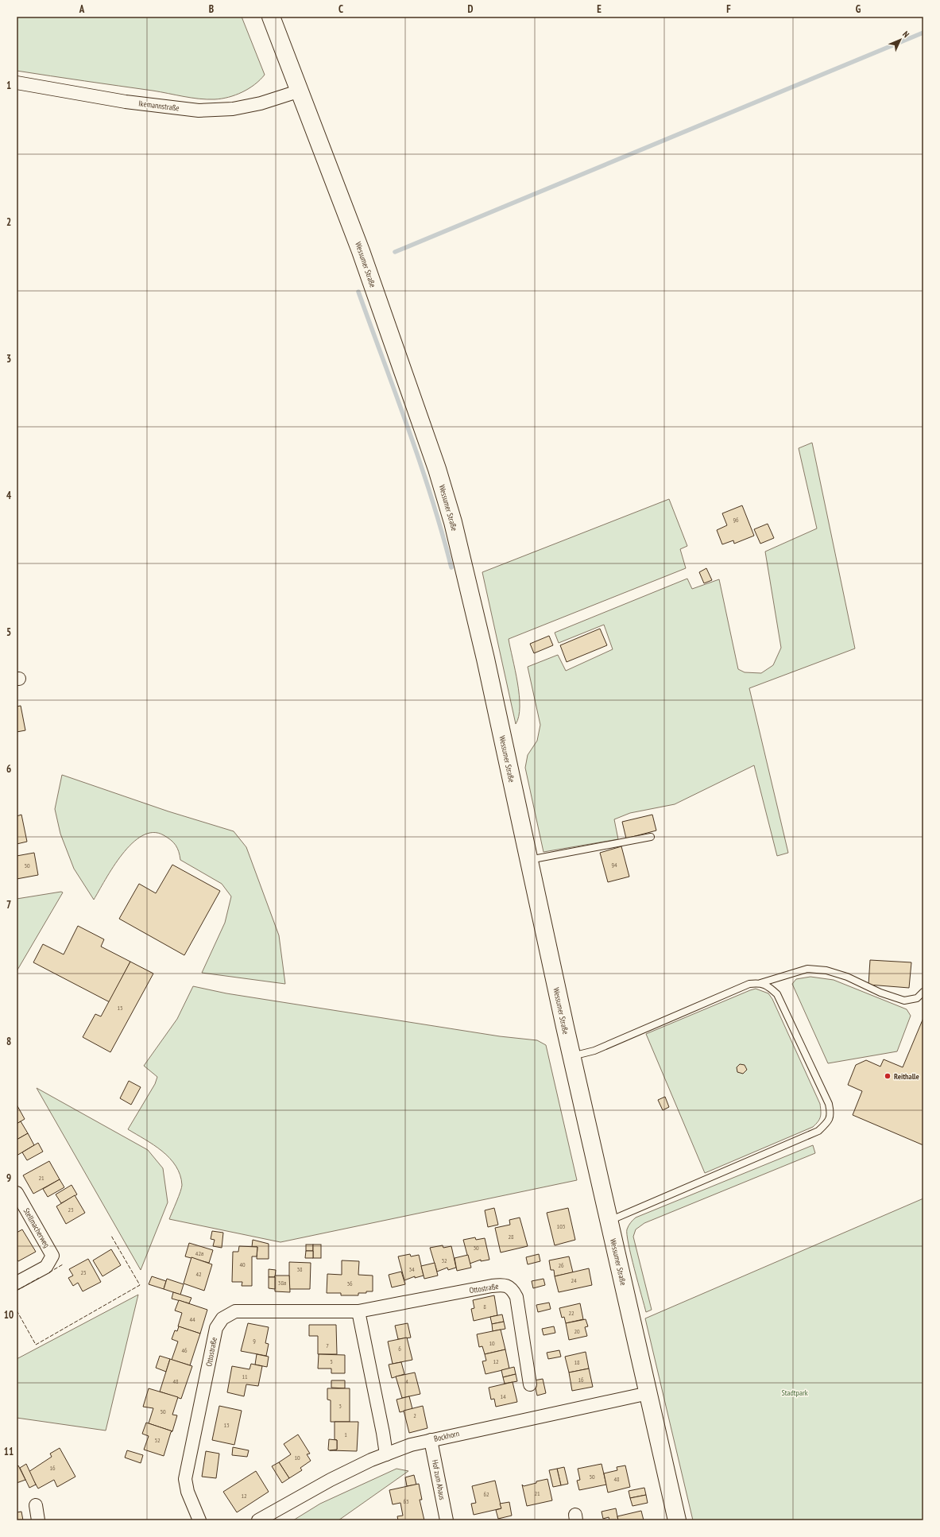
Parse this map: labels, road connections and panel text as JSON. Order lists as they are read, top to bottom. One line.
{"streets":{"main road":["Wessumer Straße"],"street":["Ikemannstraße","Stellmacherweg","Ottostraße","Bockhorn","Hof zum Ahaus"]},"crossings":[["Ikemannstraße","Wessumer Straße"],["Wessumer Straße","Bockhorn"],["Bockhorn","Hof zum Ahaus"]],"parks":["Stadtpark"],"places":["Reithalle"],"house_numbers":["96","94","50","15","21","23","103","28","30","42a","32","40","26","38","34","25","42","24","38a","36","8","22","44","20","9","10","7","6","46","5","12","18","11","16","48","4","14","3","50","2","13","1","52","10","16","50","48","21","62","12","63"],"north":"top right","grid":{"columns":["A","B","C","D","E","F","G"],"rows":["1","2","3","4","5","6","7","8","9","10","11"]}}
